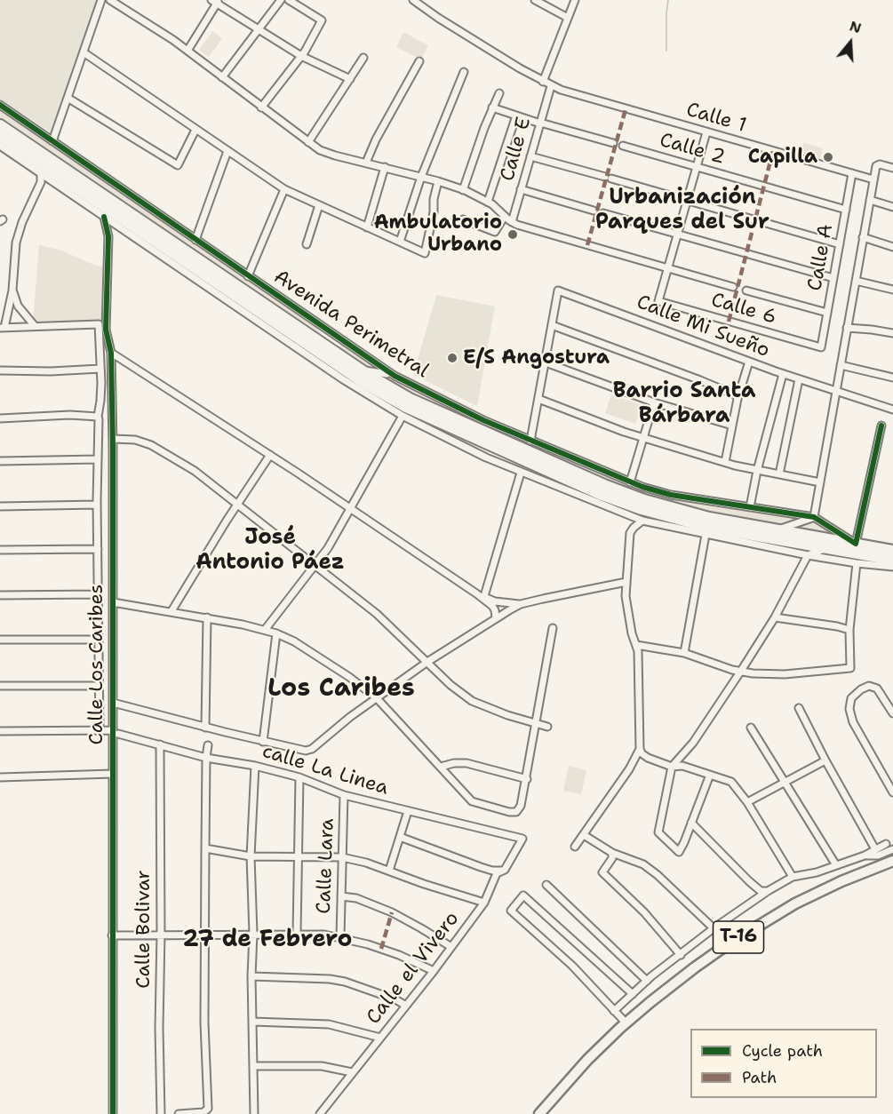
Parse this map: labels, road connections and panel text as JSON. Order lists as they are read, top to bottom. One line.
{"streets":{"highway":["Avenida Perimetral"],"main road":["T-16"],"street":["Calle 1","Calle E","Calle 2","Calle A","Calle 6","Calle Mi Sueño","Calle Los Caribes","calle La Linea","Calle Lara","Calle Bolivar","Calle el Vivero"]},"crossings":[["Calle 1","Calle E"],["Calle 1","Calle A"],["Calle 2","Calle A"],["Calle A","Calle 6"],["Calle Los Caribes","calle La Linea"],["calle La Linea","Calle Lara"],["calle La Linea","Calle Bolivar"],["calle La Linea","Calle el Vivero"]],"districts":["Urbanización Parques del Sur","Barrio Santa Bárbara","José Antonio Páez","Los Caribes","27 de Febrero"],"places":["Capilla","Ambulatorio Urbano","E/S Angostura"],"legend":["Cycle path","Path"],"north":"top"}
